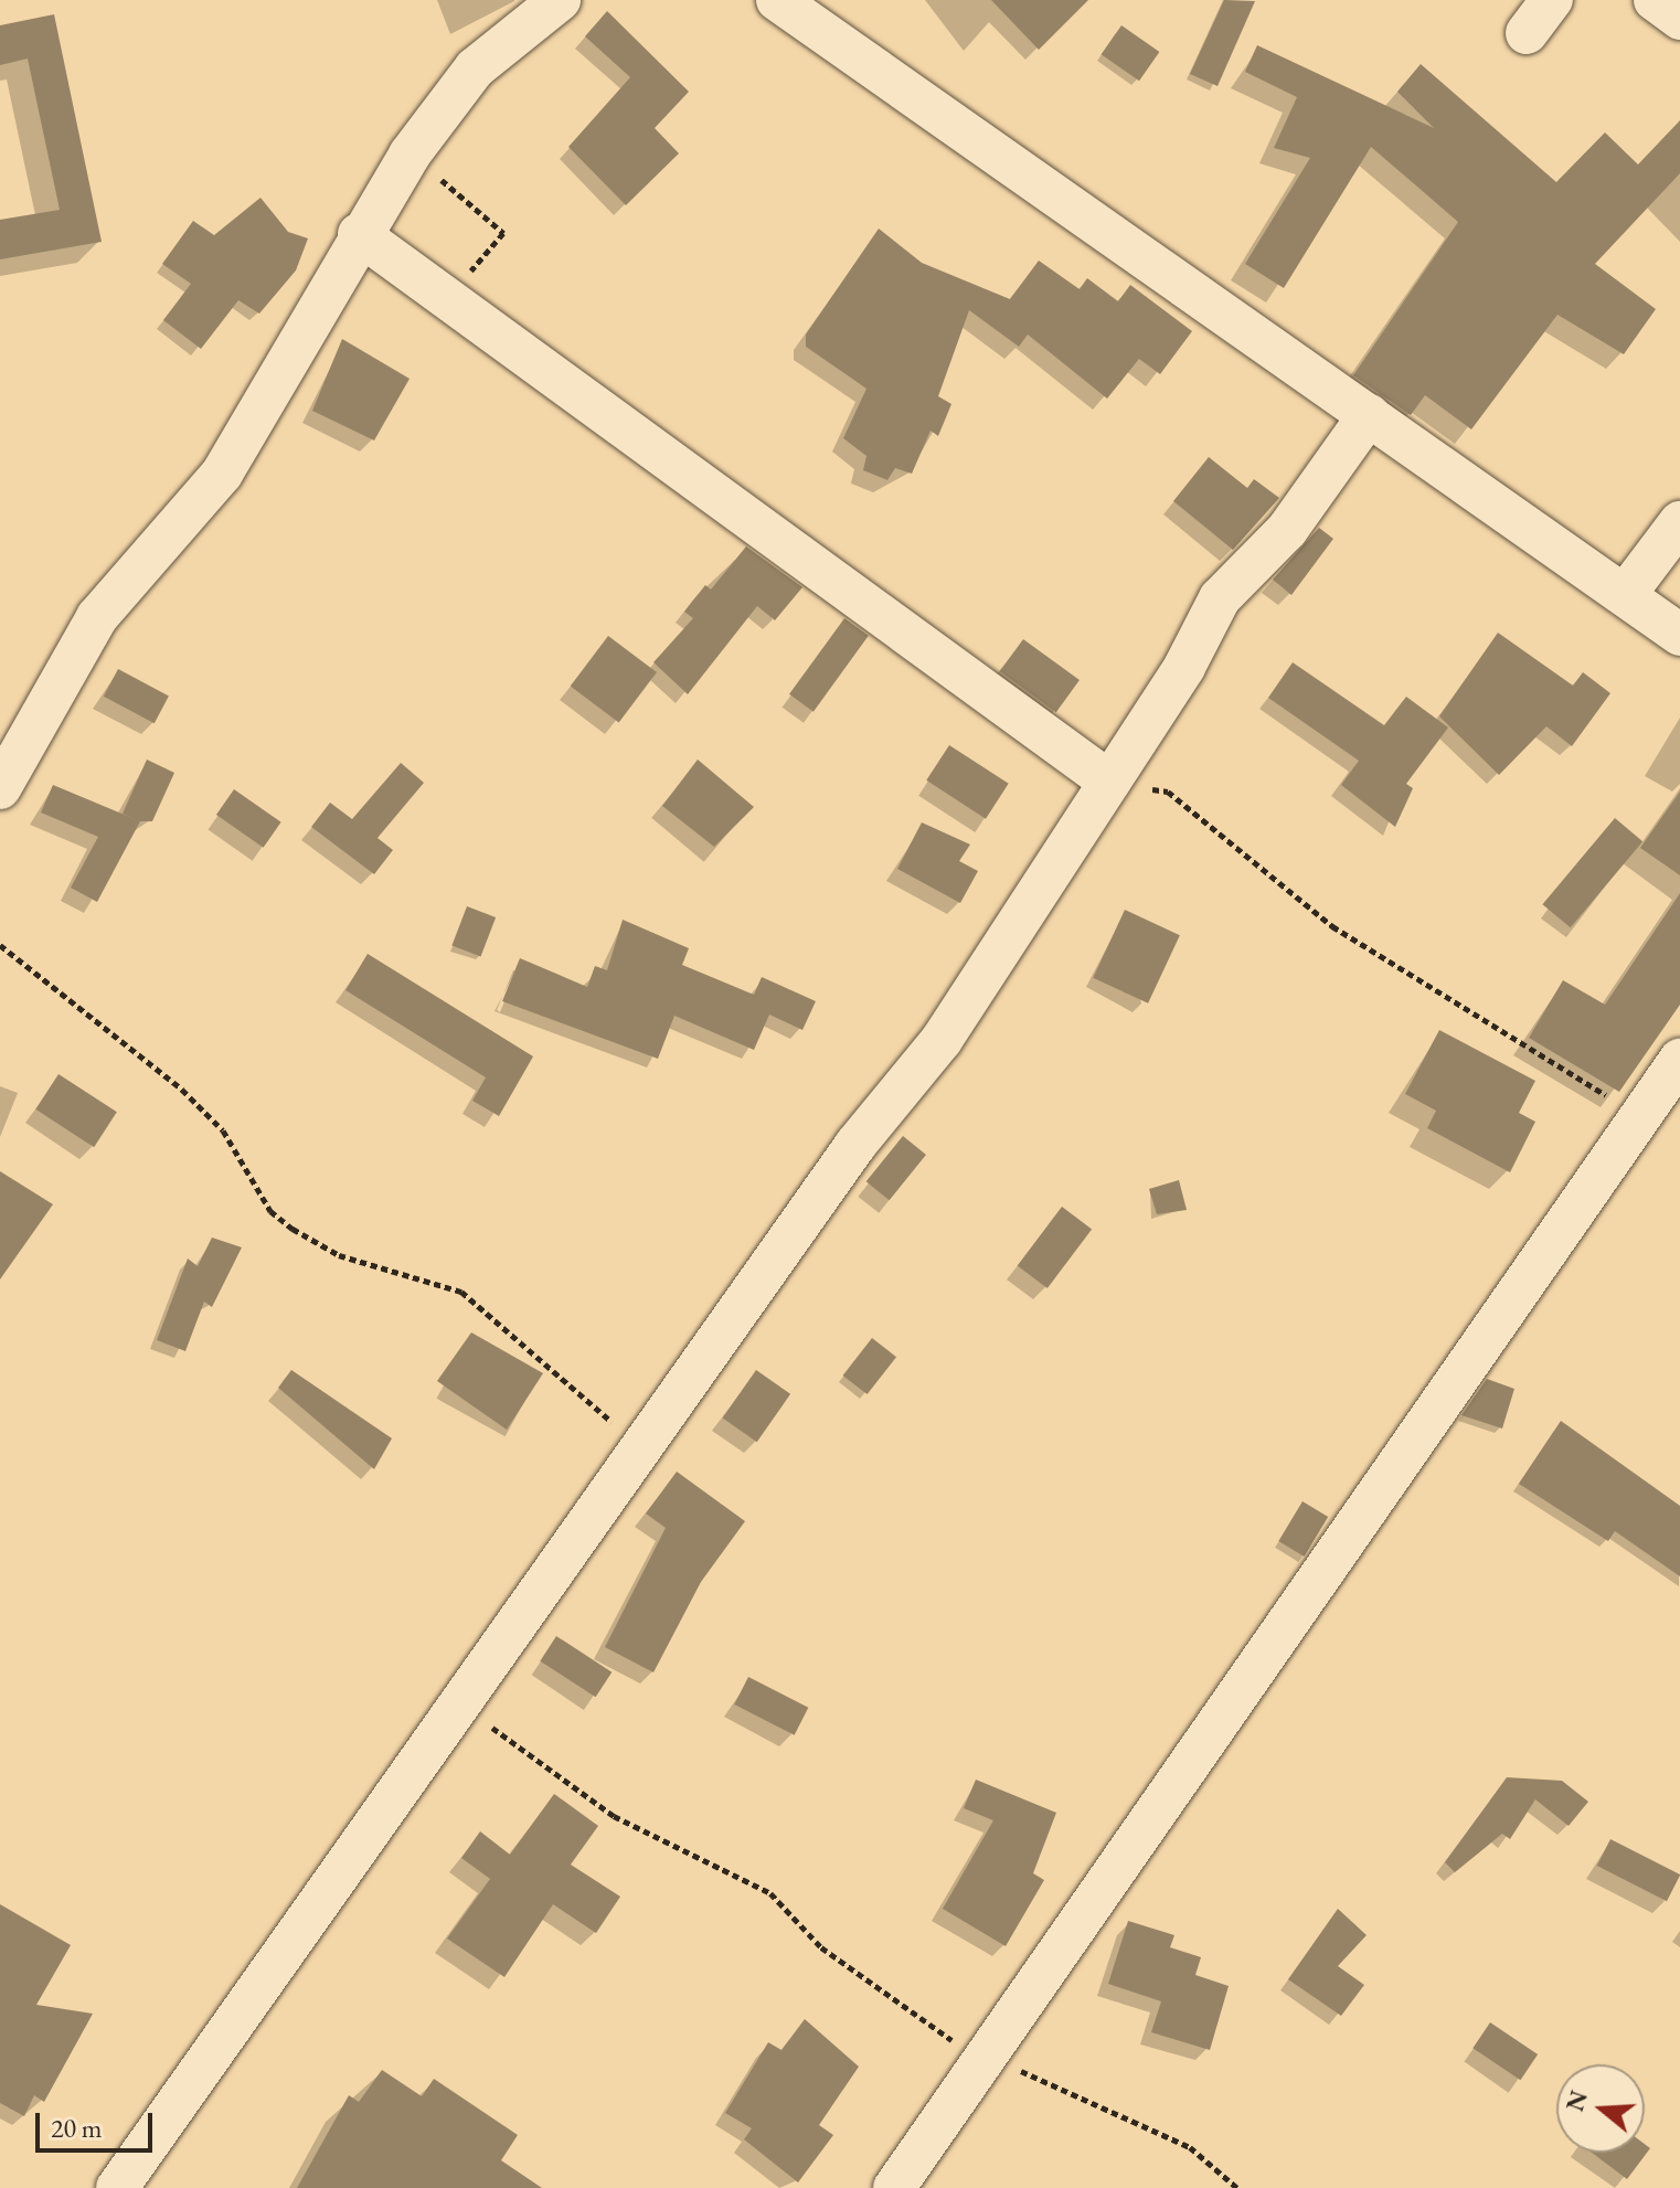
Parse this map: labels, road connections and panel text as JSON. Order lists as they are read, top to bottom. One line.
{"scale_bar":"20 m","north":"left"}
